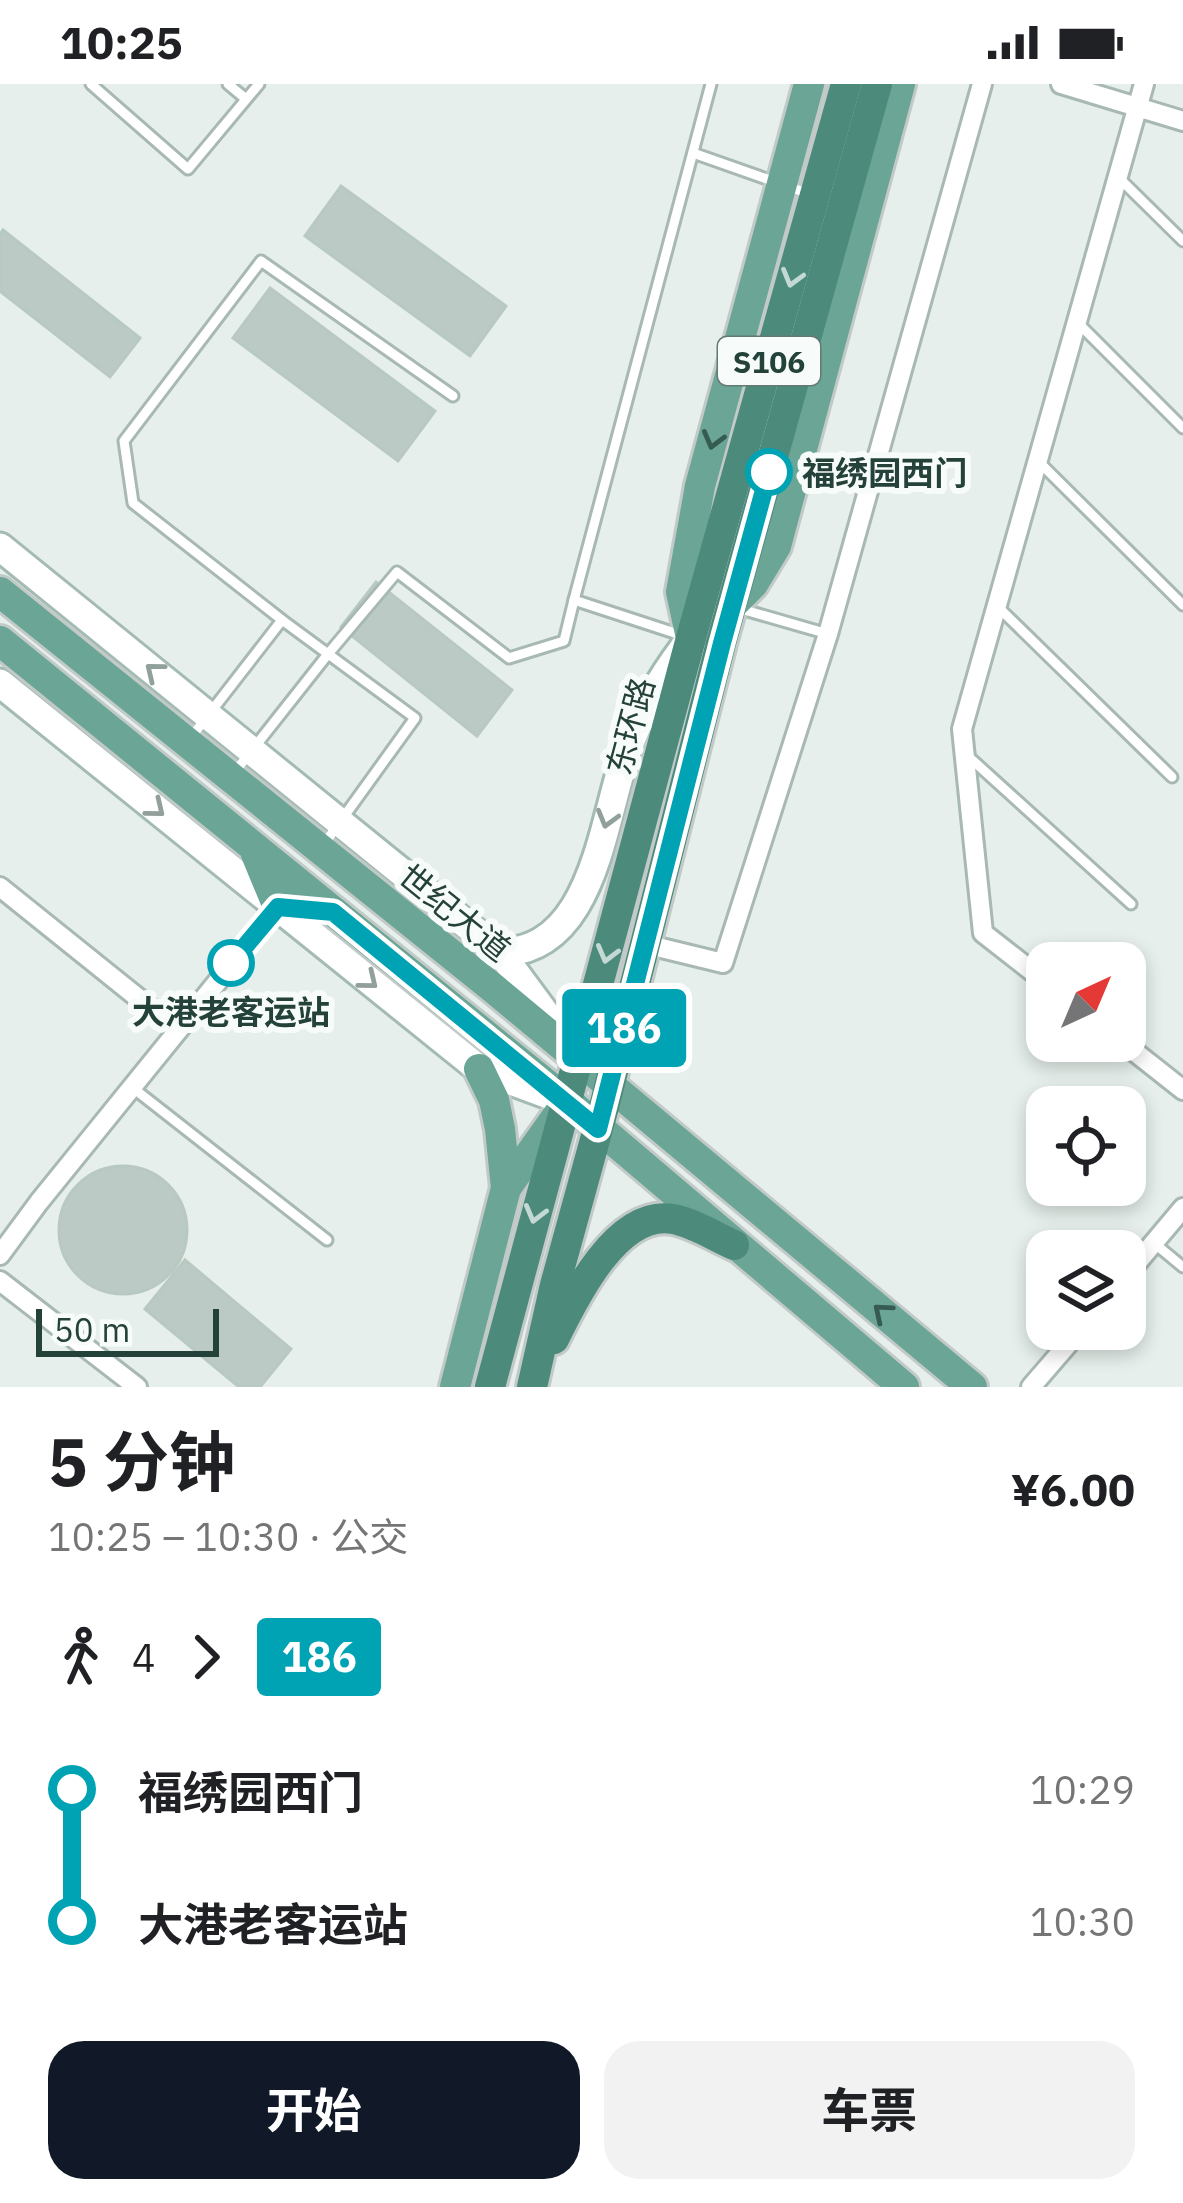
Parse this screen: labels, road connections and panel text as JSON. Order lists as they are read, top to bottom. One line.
{"streets":{"highway":["S106","东环路"],"main road":["世纪大道"]},"crossings":[["东环路","世纪大道"]],"places":["福绣园西门","大港老客运站"],"lines":["bus line 186"],"scale_bar":"50 m","north":"top right","page":{"status":"10:25","on_map":"186","scale":"50 m","heading":["5 分钟","10:25 – 10:30 · 公交","¥6.00"],"legs":["4","186"],"list":[{"name":"福绣园西门","value":"10:29"},{"name":"大港老客运站","value":"10:30"}],"buttons":["开始","车票"]}}
